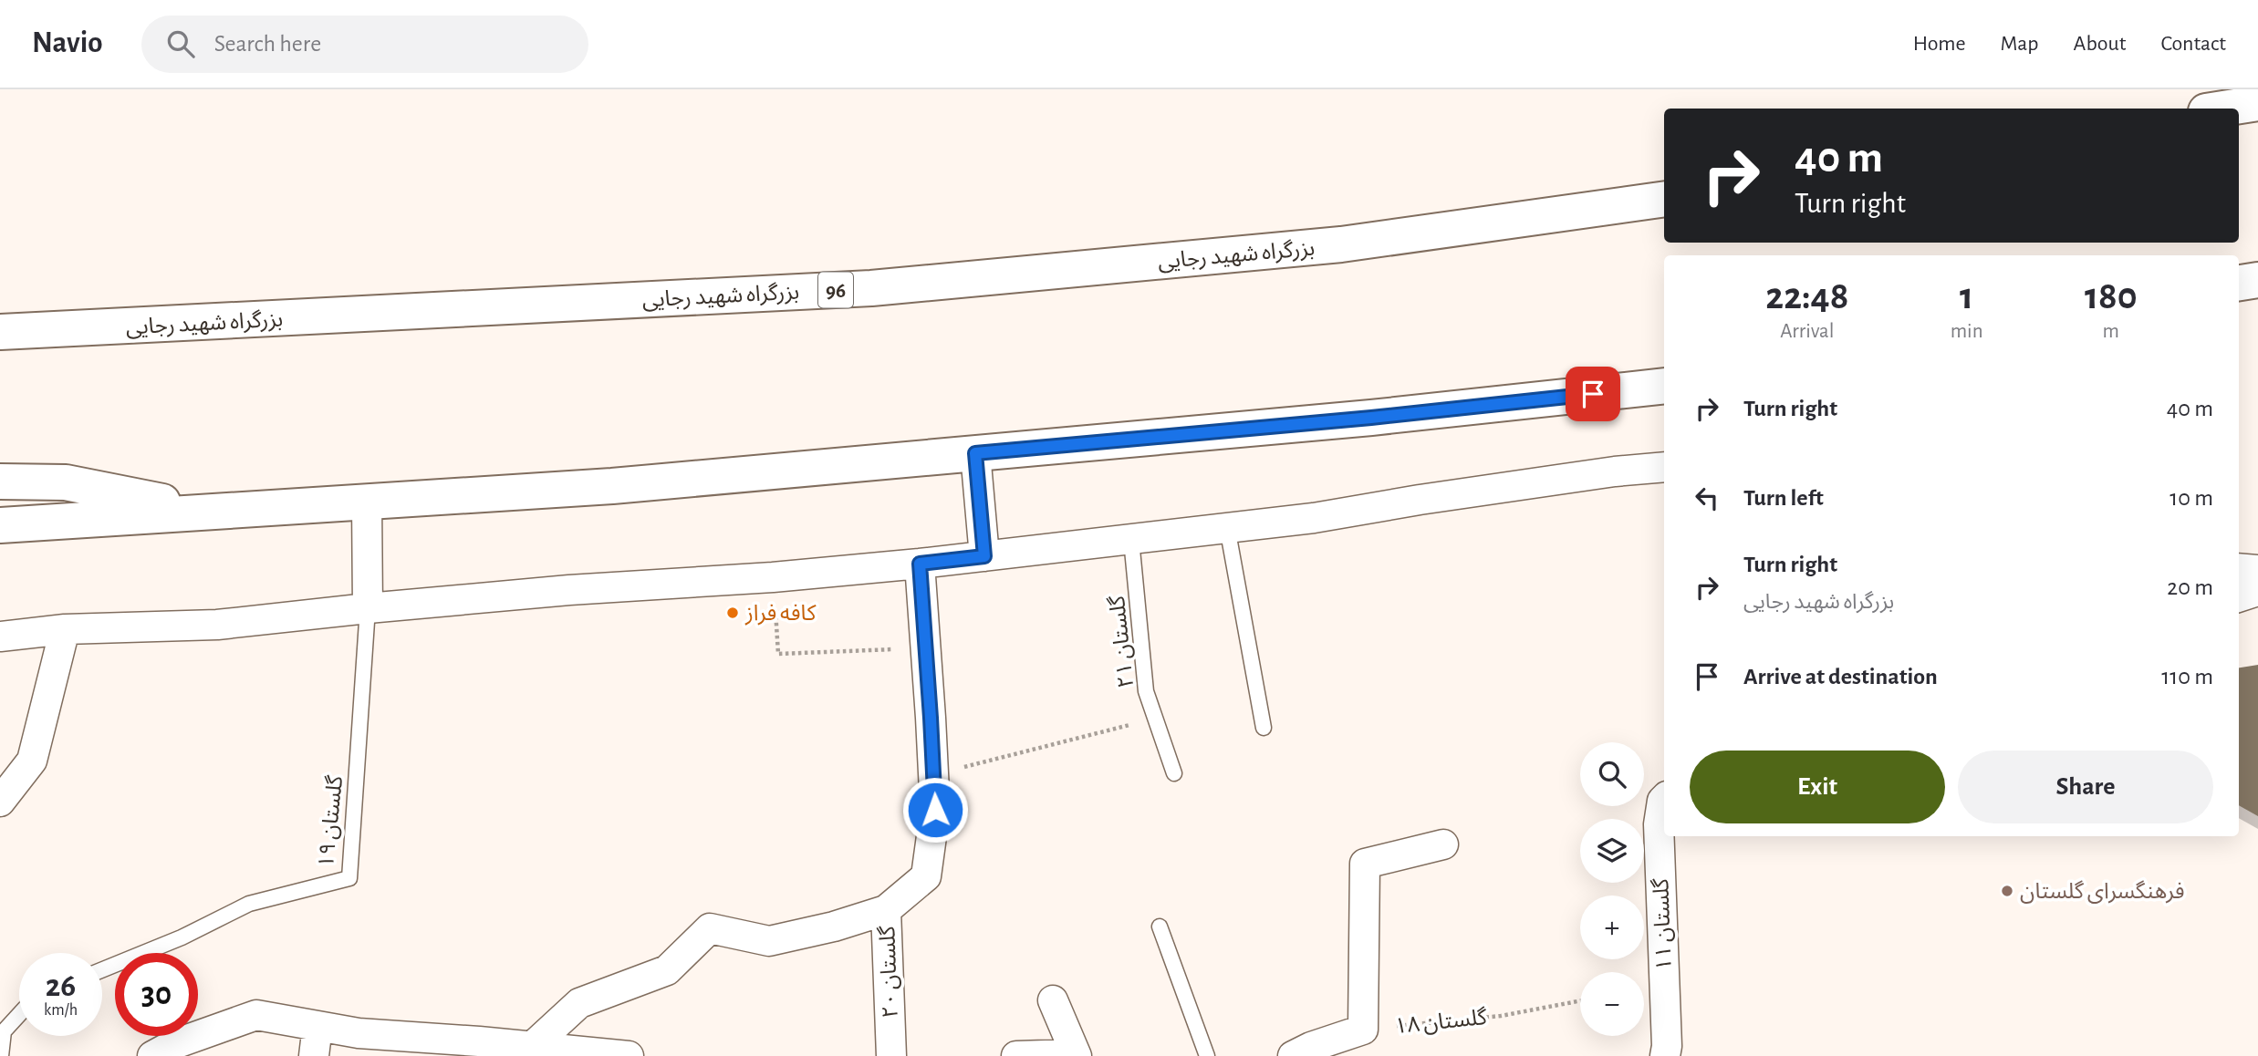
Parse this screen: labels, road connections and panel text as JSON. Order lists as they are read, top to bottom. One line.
{"streets":{"highway":["بزرگراه شهید رجایی","96"],"street":["گلستان ۱۱","گلستان ۲۰","گلستان ۱۸"],"lane":["گلستان ۲۱","گلستان ۱۹"]},"places":["کافه فراز","فرهنگسرای گلستان"],"page":{"header":"Navio","search":"Search here","nav":["Home","Map","About","Contact"],"turn":["40 m","Turn right"],"eta":["22:48","Arrival","1","min","180","m"],"list":[{"name":"Turn right","value":"40 m"},{"name":"Turn left","value":"10 m"},{"name":"Turn right","note":"بزرگراه شهید رجایی","value":"20 m"},{"name":"Arrive at destination","value":"110 m"}],"buttons":["Exit","Share"],"map_buttons":["+","−"],"speed":"26 km/h","limit":"30"}}
